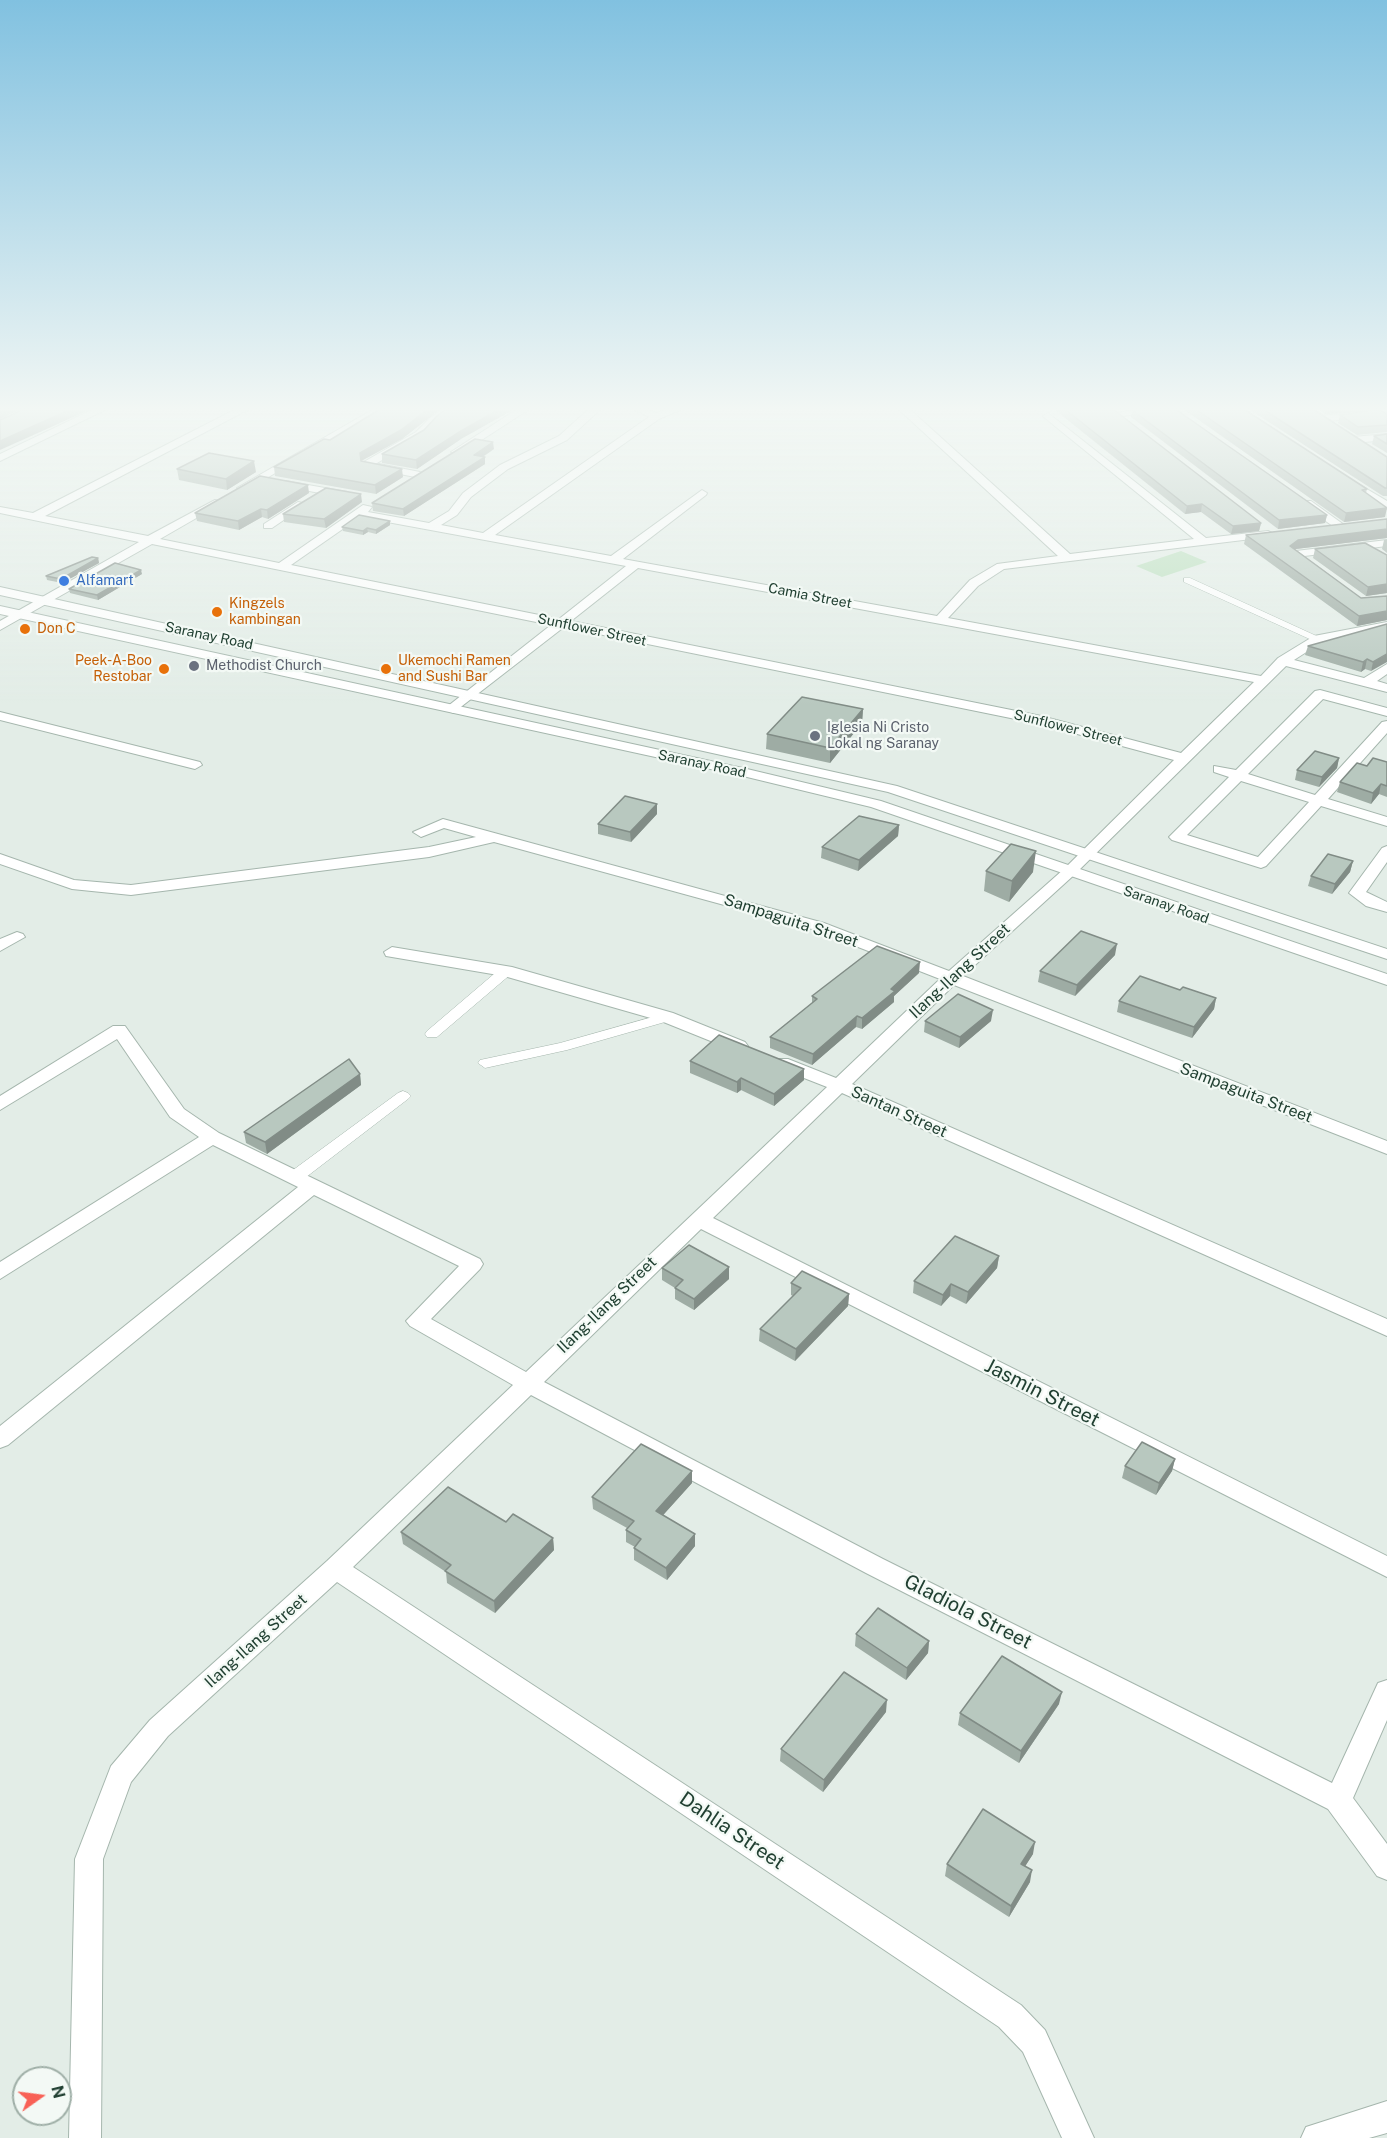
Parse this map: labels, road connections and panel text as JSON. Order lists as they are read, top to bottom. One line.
{"streets":{"street":["Camia Street","Sunflower Street","Saranay Road","Sampaguita Street","Ilang-Ilang Street","Santan Street","Jasmin Street","Gladiola Street","Dahlia Street"]},"crossings":[["Camia Street","Ilang-Ilang Street"],["Sunflower Street","Ilang-Ilang Street"],["Saranay Road","Ilang-Ilang Street"],["Sampaguita Street","Ilang-Ilang Street"],["Ilang-Ilang Street","Santan Street"],["Ilang-Ilang Street","Jasmin Street"],["Ilang-Ilang Street","Gladiola Street"],["Ilang-Ilang Street","Dahlia Street"]],"places":["Alfamart","Kingzels kambingan","Don C","Methodist Church","Peek-A-Boo Restobar","Ukemochi Ramen and Sushi Bar","Iglesia Ni Cristo Lokal ng Saranay"],"north":"right"}
